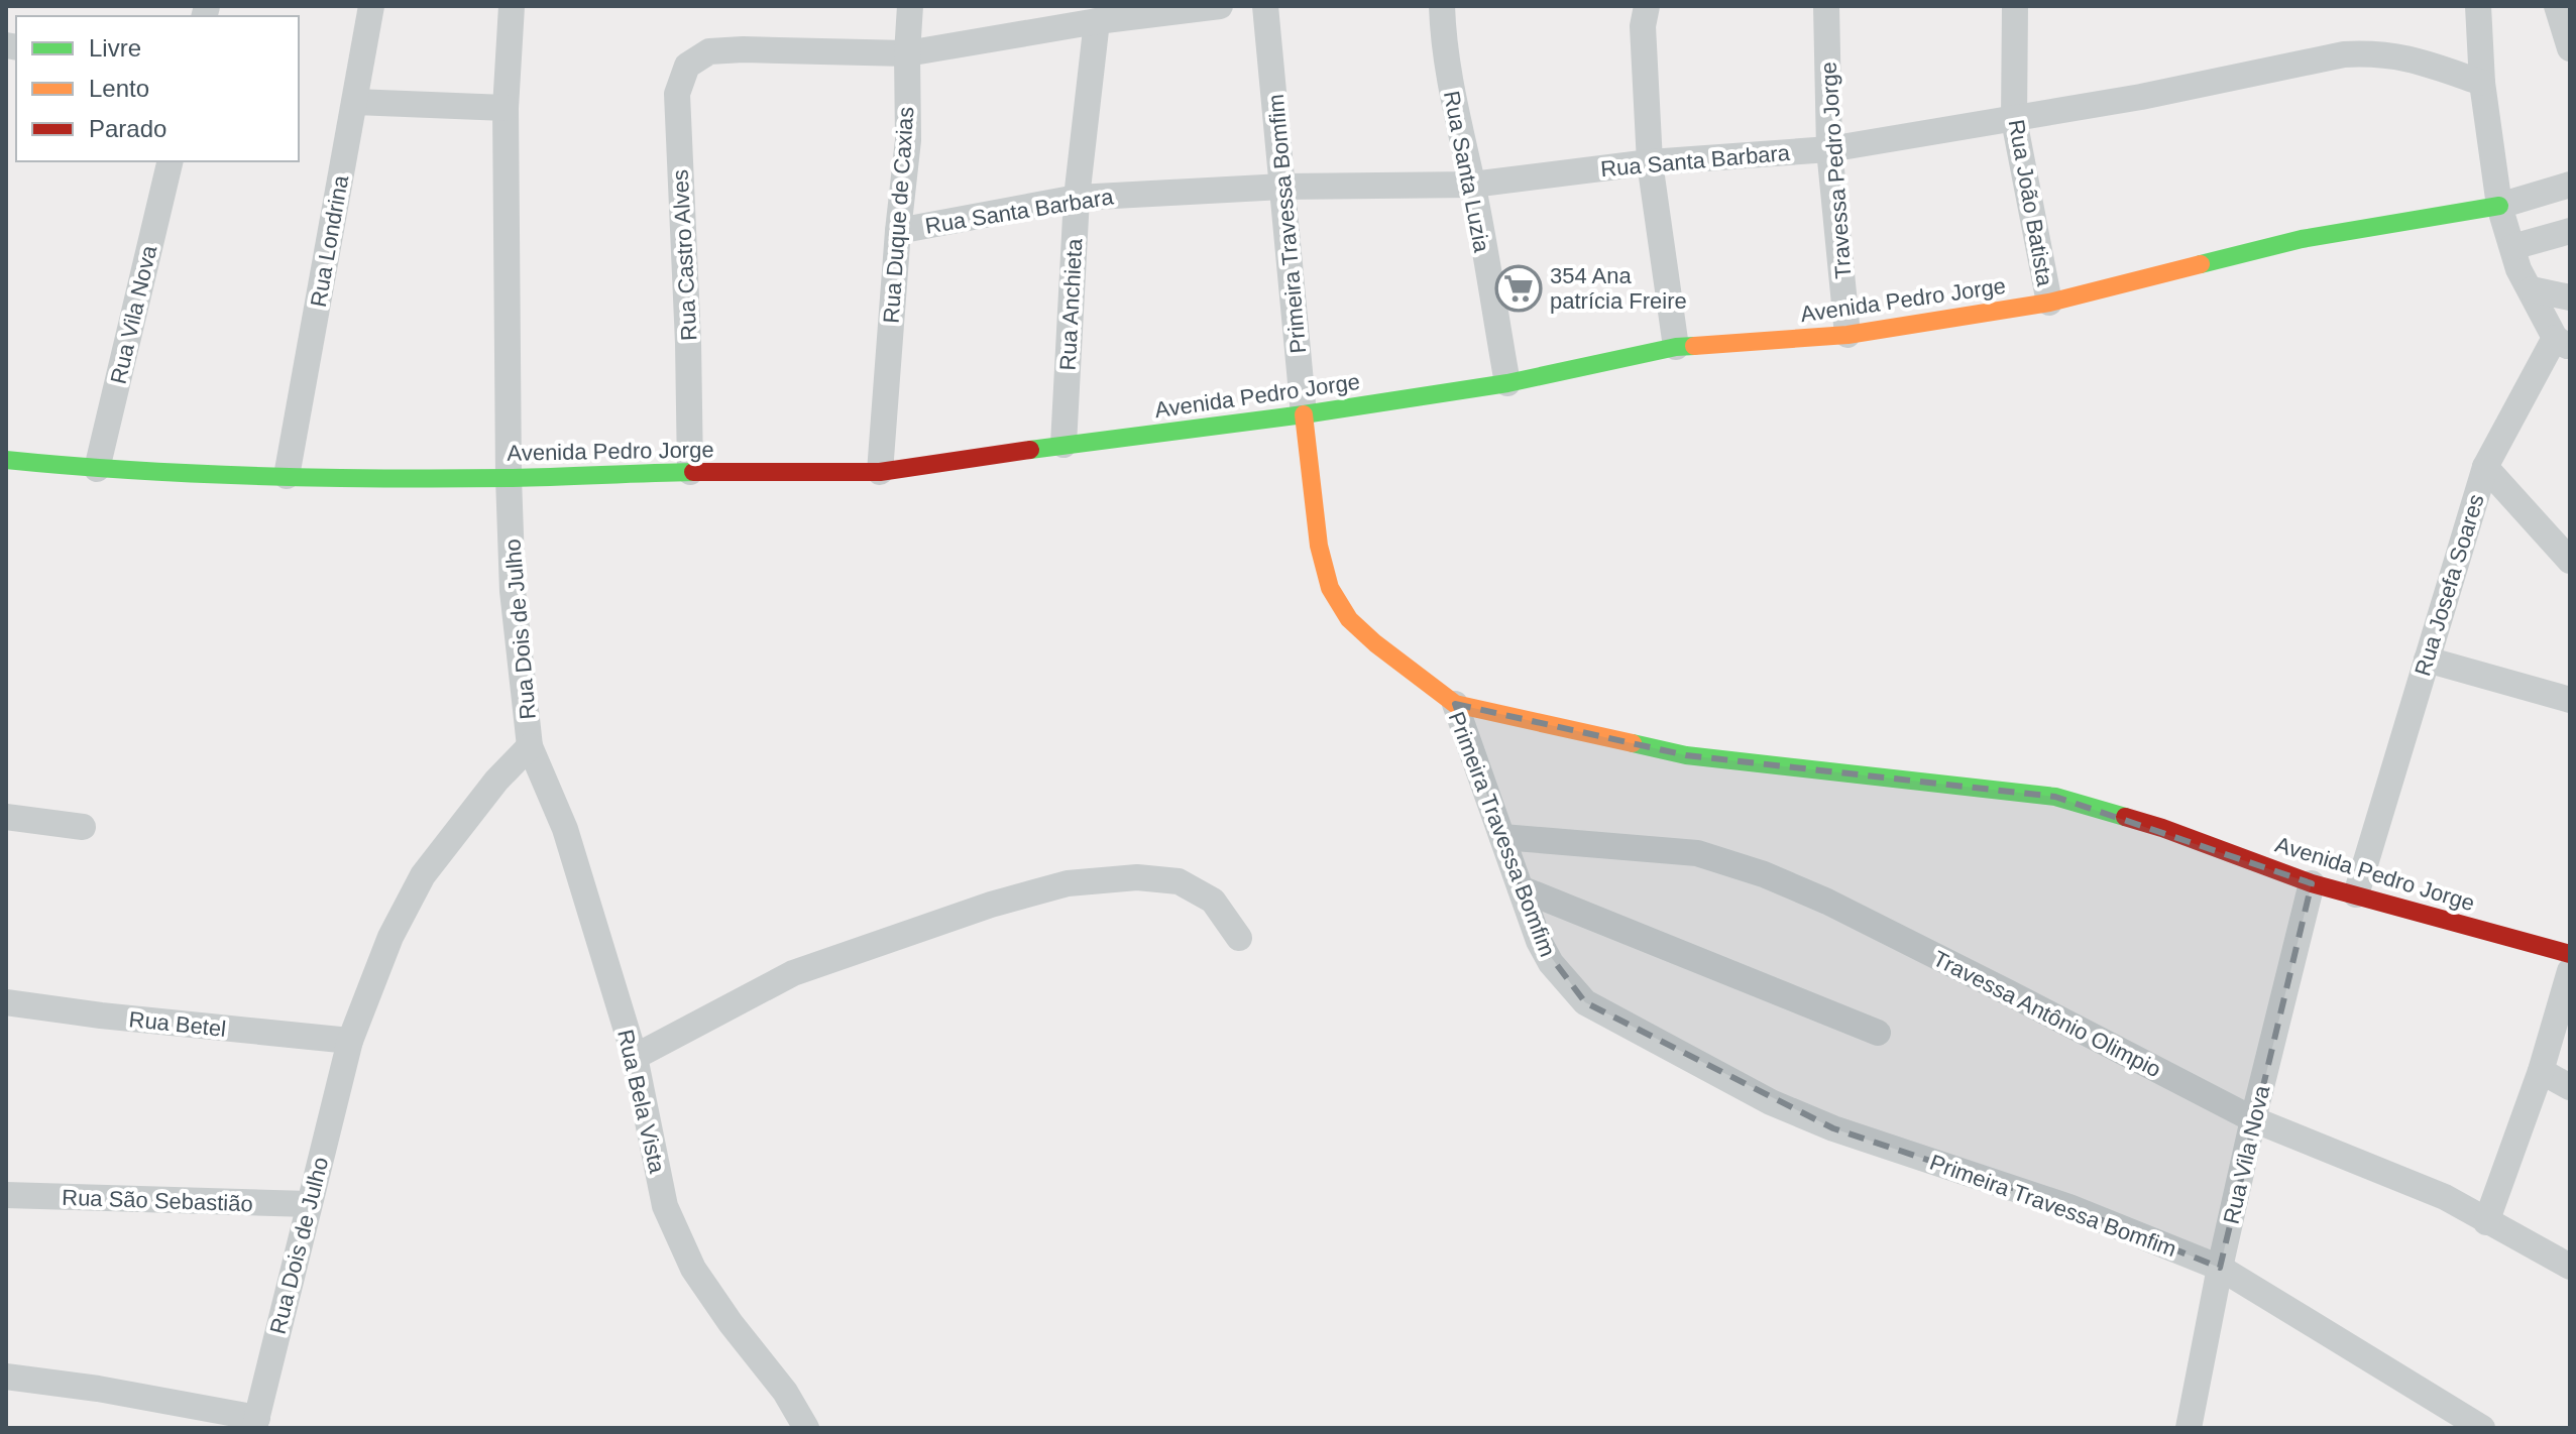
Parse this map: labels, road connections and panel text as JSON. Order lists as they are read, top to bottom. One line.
{"streets":{"street":["Rua Santa Barbara","Travessa Pedro Jorge","Rua Santa Luzia","Rua João Batista","Rua Duque de Caxias","Primeira Travessa Bomfim","Rua Londrina","Rua Castro Alves","Avenida Pedro Jorge","Rua Anchieta","Rua Vila Nova","Rua Josefa Soares","Rua Dois de Julho","Travessa Antônio Olimpio","Rua Betel","Rua Bela Vista","Rua São Sebastião"]},"crossings":[["Rua Santa Barbara","Travessa Pedro Jorge"],["Rua Santa Barbara","Rua Santa Luzia"],["Rua Santa Barbara","Rua João Batista"],["Rua Santa Barbara","Rua Duque de Caxias"],["Rua Santa Barbara","Primeira Travessa Bomfim"],["Rua Santa Barbara","Rua Anchieta"],["Rua Santa Barbara","Rua Josefa Soares"],["Travessa Pedro Jorge","Avenida Pedro Jorge"],["Rua Santa Luzia","Avenida Pedro Jorge"],["Rua João Batista","Avenida Pedro Jorge"],["Rua Duque de Caxias","Rua Castro Alves"],["Rua Duque de Caxias","Avenida Pedro Jorge"],["Primeira Travessa Bomfim","Avenida Pedro Jorge"],["Primeira Travessa Bomfim","Rua Vila Nova"],["Primeira Travessa Bomfim","Travessa Antônio Olimpio"],["Rua Londrina","Avenida Pedro Jorge"],["Rua Castro Alves","Avenida Pedro Jorge"],["Avenida Pedro Jorge","Rua Anchieta"],["Avenida Pedro Jorge","Rua Vila Nova"],["Avenida Pedro Jorge","Rua Josefa Soares"],["Avenida Pedro Jorge","Rua Dois de Julho"],["Rua Vila Nova","Travessa Antônio Olimpio"],["Rua Dois de Julho","Rua Betel"],["Rua Dois de Julho","Rua Bela Vista"],["Rua Dois de Julho","Rua São Sebastião"]],"places":{"supermarket":["354 Ana patrícia Freire"]},"legend":["Livre","Lento","Parado"]}
